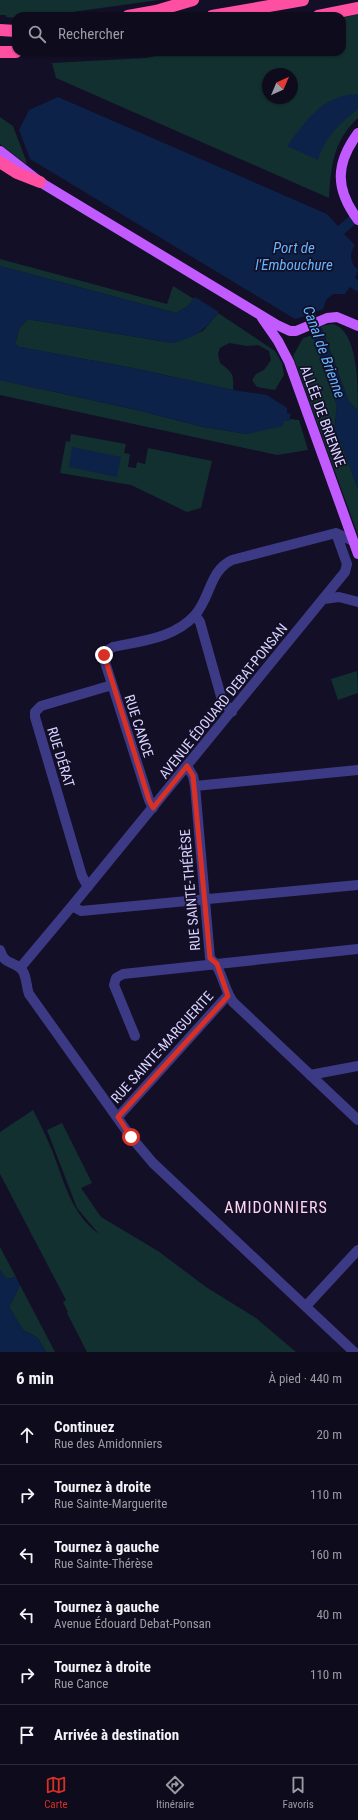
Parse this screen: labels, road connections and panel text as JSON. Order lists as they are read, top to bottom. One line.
{"streets":{"main road":["ALLÉE DE BRIENNE"],"street":["AVENUE ÉDOUARD DEBAT-PONSAN","RUE CANCE","RUE DÉRAT","RUE SAINTE-THÉRÈSE","RUE SAINTE-MARGUERITE"]},"crossings":[["AVENUE ÉDOUARD DEBAT-PONSAN","RUE CANCE"],["AVENUE ÉDOUARD DEBAT-PONSAN","RUE DÉRAT"],["AVENUE ÉDOUARD DEBAT-PONSAN","RUE SAINTE-THÉRÈSE"],["RUE CANCE","RUE DÉRAT"],["RUE SAINTE-THÉRÈSE","RUE SAINTE-MARGUERITE"]],"districts":["AMIDONNIERS"],"water":["Port de l'Embouchure","Canal de Brienne"],"north":"top right","page":{"search":"Rechercher","heading":["6 min","À pied · 440 m"],"list":[["Continuez","Rue des Amidonniers","20 m"],["Tournez à droite","Rue Sainte-Marguerite","110 m"],["Tournez à gauche","Rue Sainte-Thérèse","160 m"],["Tournez à gauche","Avenue Édouard Debat-Ponsan","40 m"],["Tournez à droite","Rue Cance","110 m"],"Arrivée à destination"],"nav":["Carte","Itinéraire","Favoris"]}}
